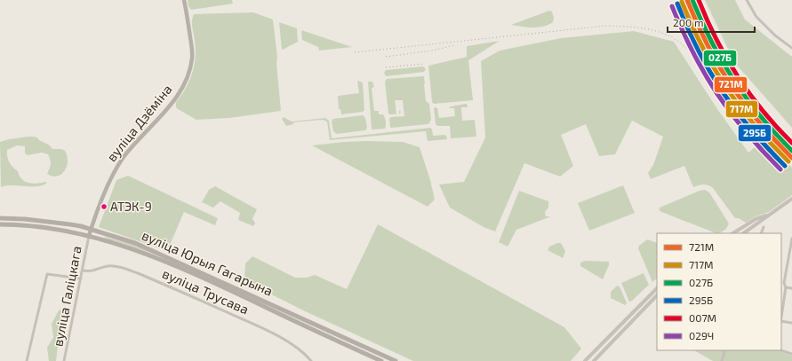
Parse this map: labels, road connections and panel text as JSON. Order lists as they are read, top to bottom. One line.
{"streets":{"main road":["вуліца Дзёміна","вуліца Юрыя Гагарына"],"street":["вуліца Трусава","вуліца Галіцкага"]},"crossings":[["вуліца Дзёміна","вуліца Юрыя Гагарына"],["вуліца Дзёміна","вуліца Галіцкага"],["вуліца Юрыя Гагарына","вуліца Галіцкага"],["вуліца Трусава","вуліца Галіцкага"]],"places":["АТЭК-9"],"lines":["transit line 721М","transit line 027Б","transit line 007М","transit line 717М","transit line 295Б","transit line 029Ч"],"legend":["721М","717М","027Б","295Б","007М","029Ч"],"scale_bar":"200 m"}
